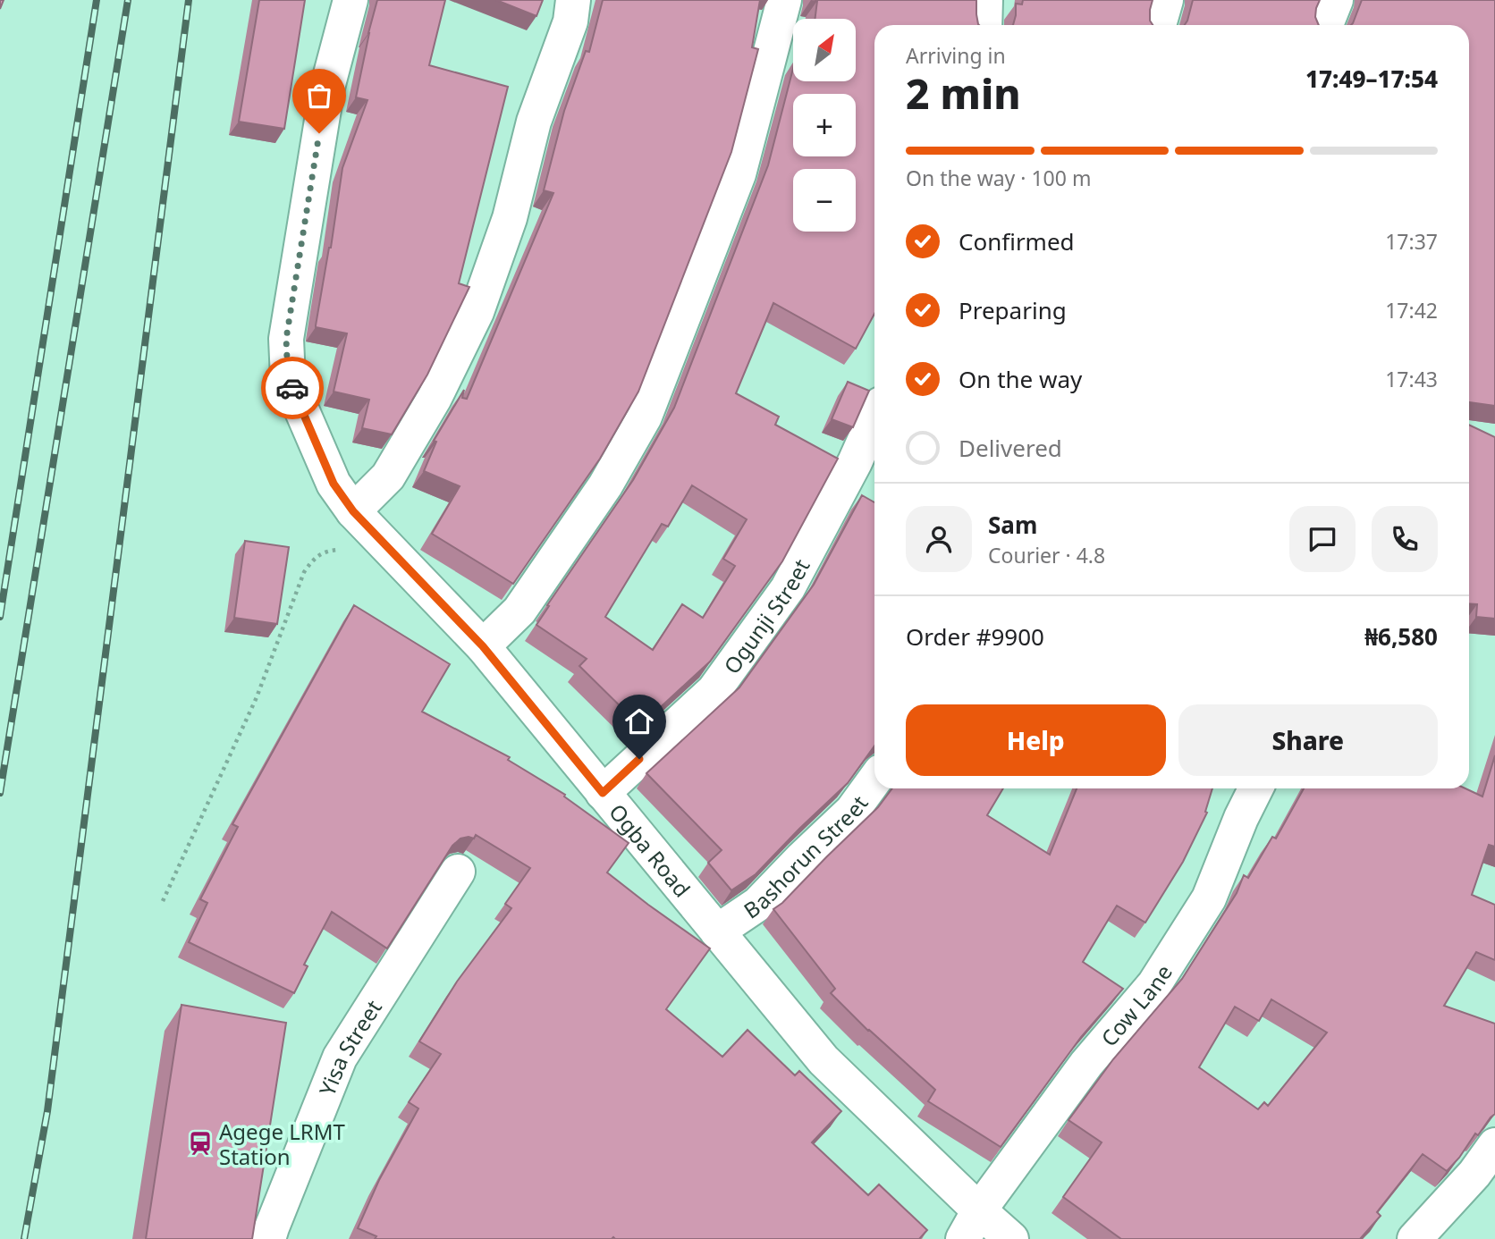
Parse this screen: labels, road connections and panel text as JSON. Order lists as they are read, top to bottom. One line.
{"streets":{"street":["Ogunji Street","Ogba Road","Bashorun Street","Cow Lane","Yisa Street"]},"crossings":[["Ogunji Street","Ogba Road"],["Ogba Road","Bashorun Street"],["Ogba Road","Cow Lane"]],"places":{"station":["Agege LRMT Station"]},"north":"top right","page":{"map_buttons":["+","−"],"heading":["2 min","Arriving in","17:49–17:54"],"panel":["Sam","Courier · 4.8","Order #9900","₦6,580"],"bar":"On the way · 100 m","list":[["Confirmed","17:37"],["Preparing","17:42"],["On the way","17:43"],"Delivered"],"buttons":["Help","Share"]}}
